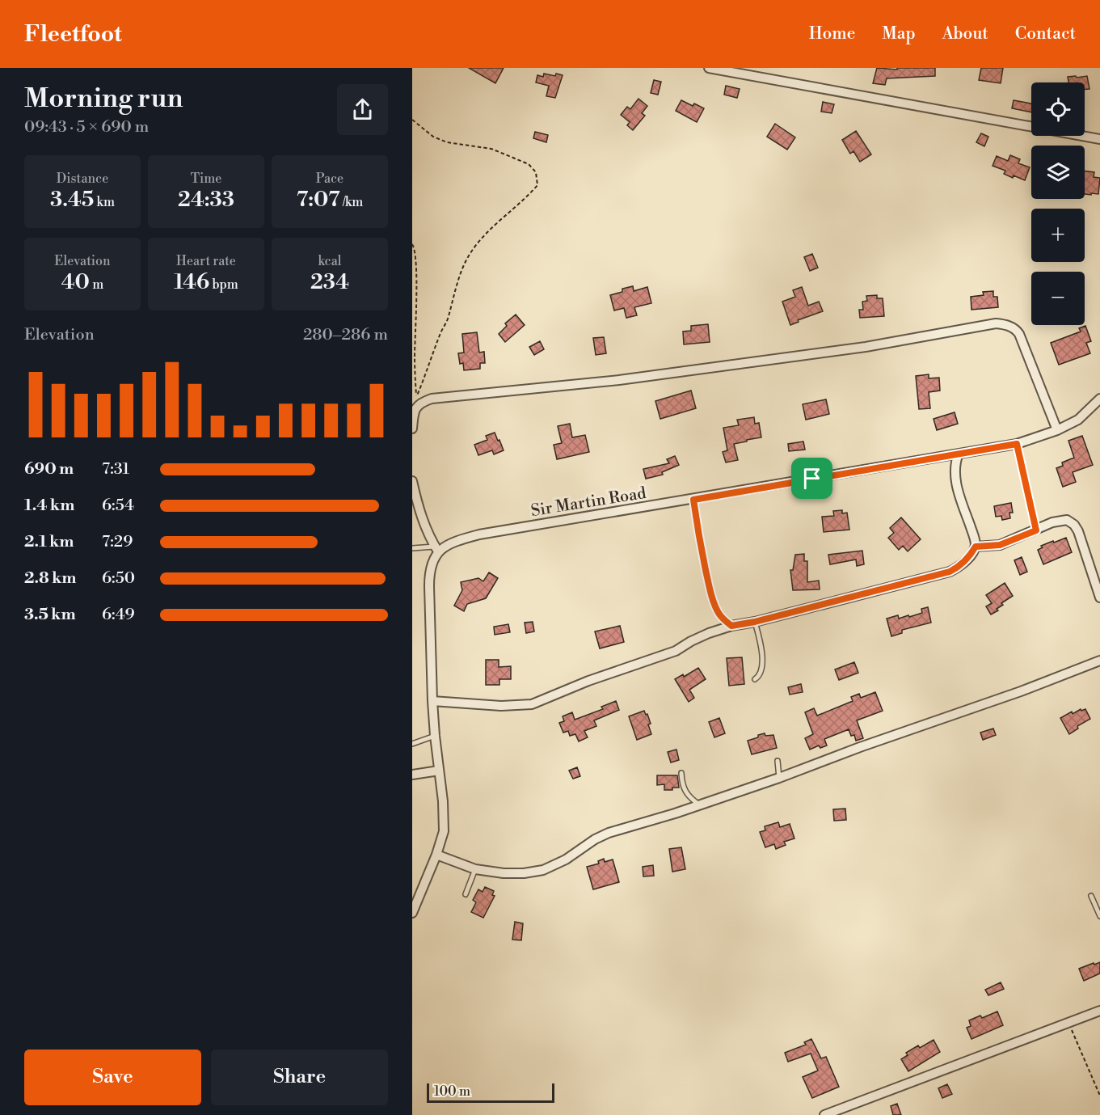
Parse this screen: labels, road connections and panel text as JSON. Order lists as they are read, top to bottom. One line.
{"streets":{"street":["Sir Martin Road"]},"scale_bar":"100 m","page":{"header":"Fleetfoot","nav":["Home","Map","About","Contact"],"heading":["Morning run","09:43 · 5 × 690 m"],"map_buttons":["+","−"],"stats":[["Distance","3.45 km"],["Time","24:33"],["Pace","7:07 /km"],["Elevation","40 m"],["Heart rate","146 bpm"],["kcal","234"]],"chart":["Elevation","280–286 m"],"list":[{"name":"690 m","note":"7:31"},{"name":"1.4 km","note":"6:54"},{"name":"2.1 km","note":"7:29"},{"name":"2.8 km","note":"6:50"},{"name":"3.5 km","note":"6:49"}],"buttons":["Save","Share"],"scale":"100 m"}}
